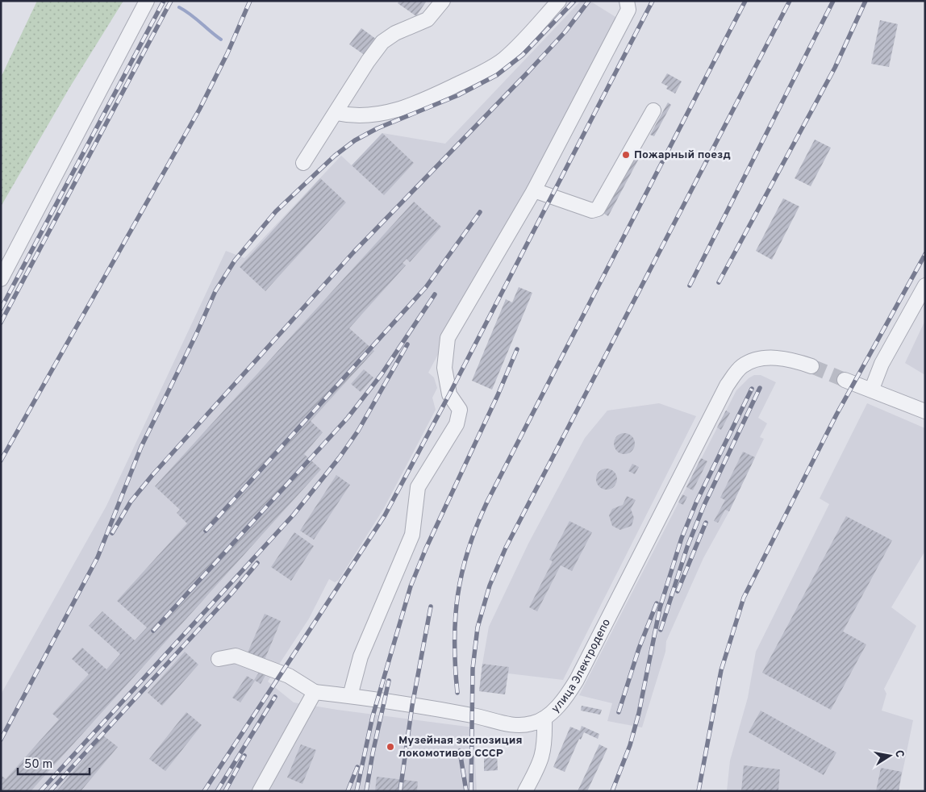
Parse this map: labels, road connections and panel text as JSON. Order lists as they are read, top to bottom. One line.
{"streets":{"street":["улица Электродепо"]},"places":["Пожарный поезд","Музейная экспозиция локомотивов СССР"],"scale_bar":"50 m","north":"right"}
